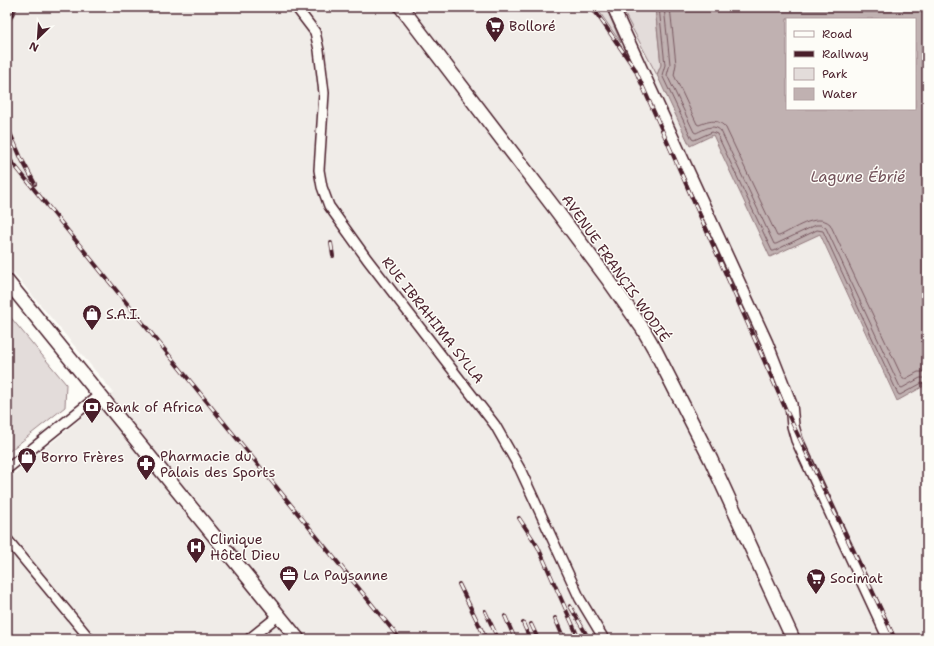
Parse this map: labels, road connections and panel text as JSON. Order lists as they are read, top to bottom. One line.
{"streets":{"main road":["AVENUE FRANÇIS WODIÉ"],"street":["RUE IBRAHIMA SYLLA"]},"water":["Lagune Ébrié"],"places":{"supermarket":["Bolloré","Socimat"],"shop":["S.A.I.","Borro Frères"],"bank":["Bank of Africa"],"pharmacy":["Pharmacie du Palais des Sports"],"hospital":["Clinique Hôtel Dieu"],"office":["La Paysanne"]},"legend":["Road","Railway","Park","Water"],"north":"bottom left"}
